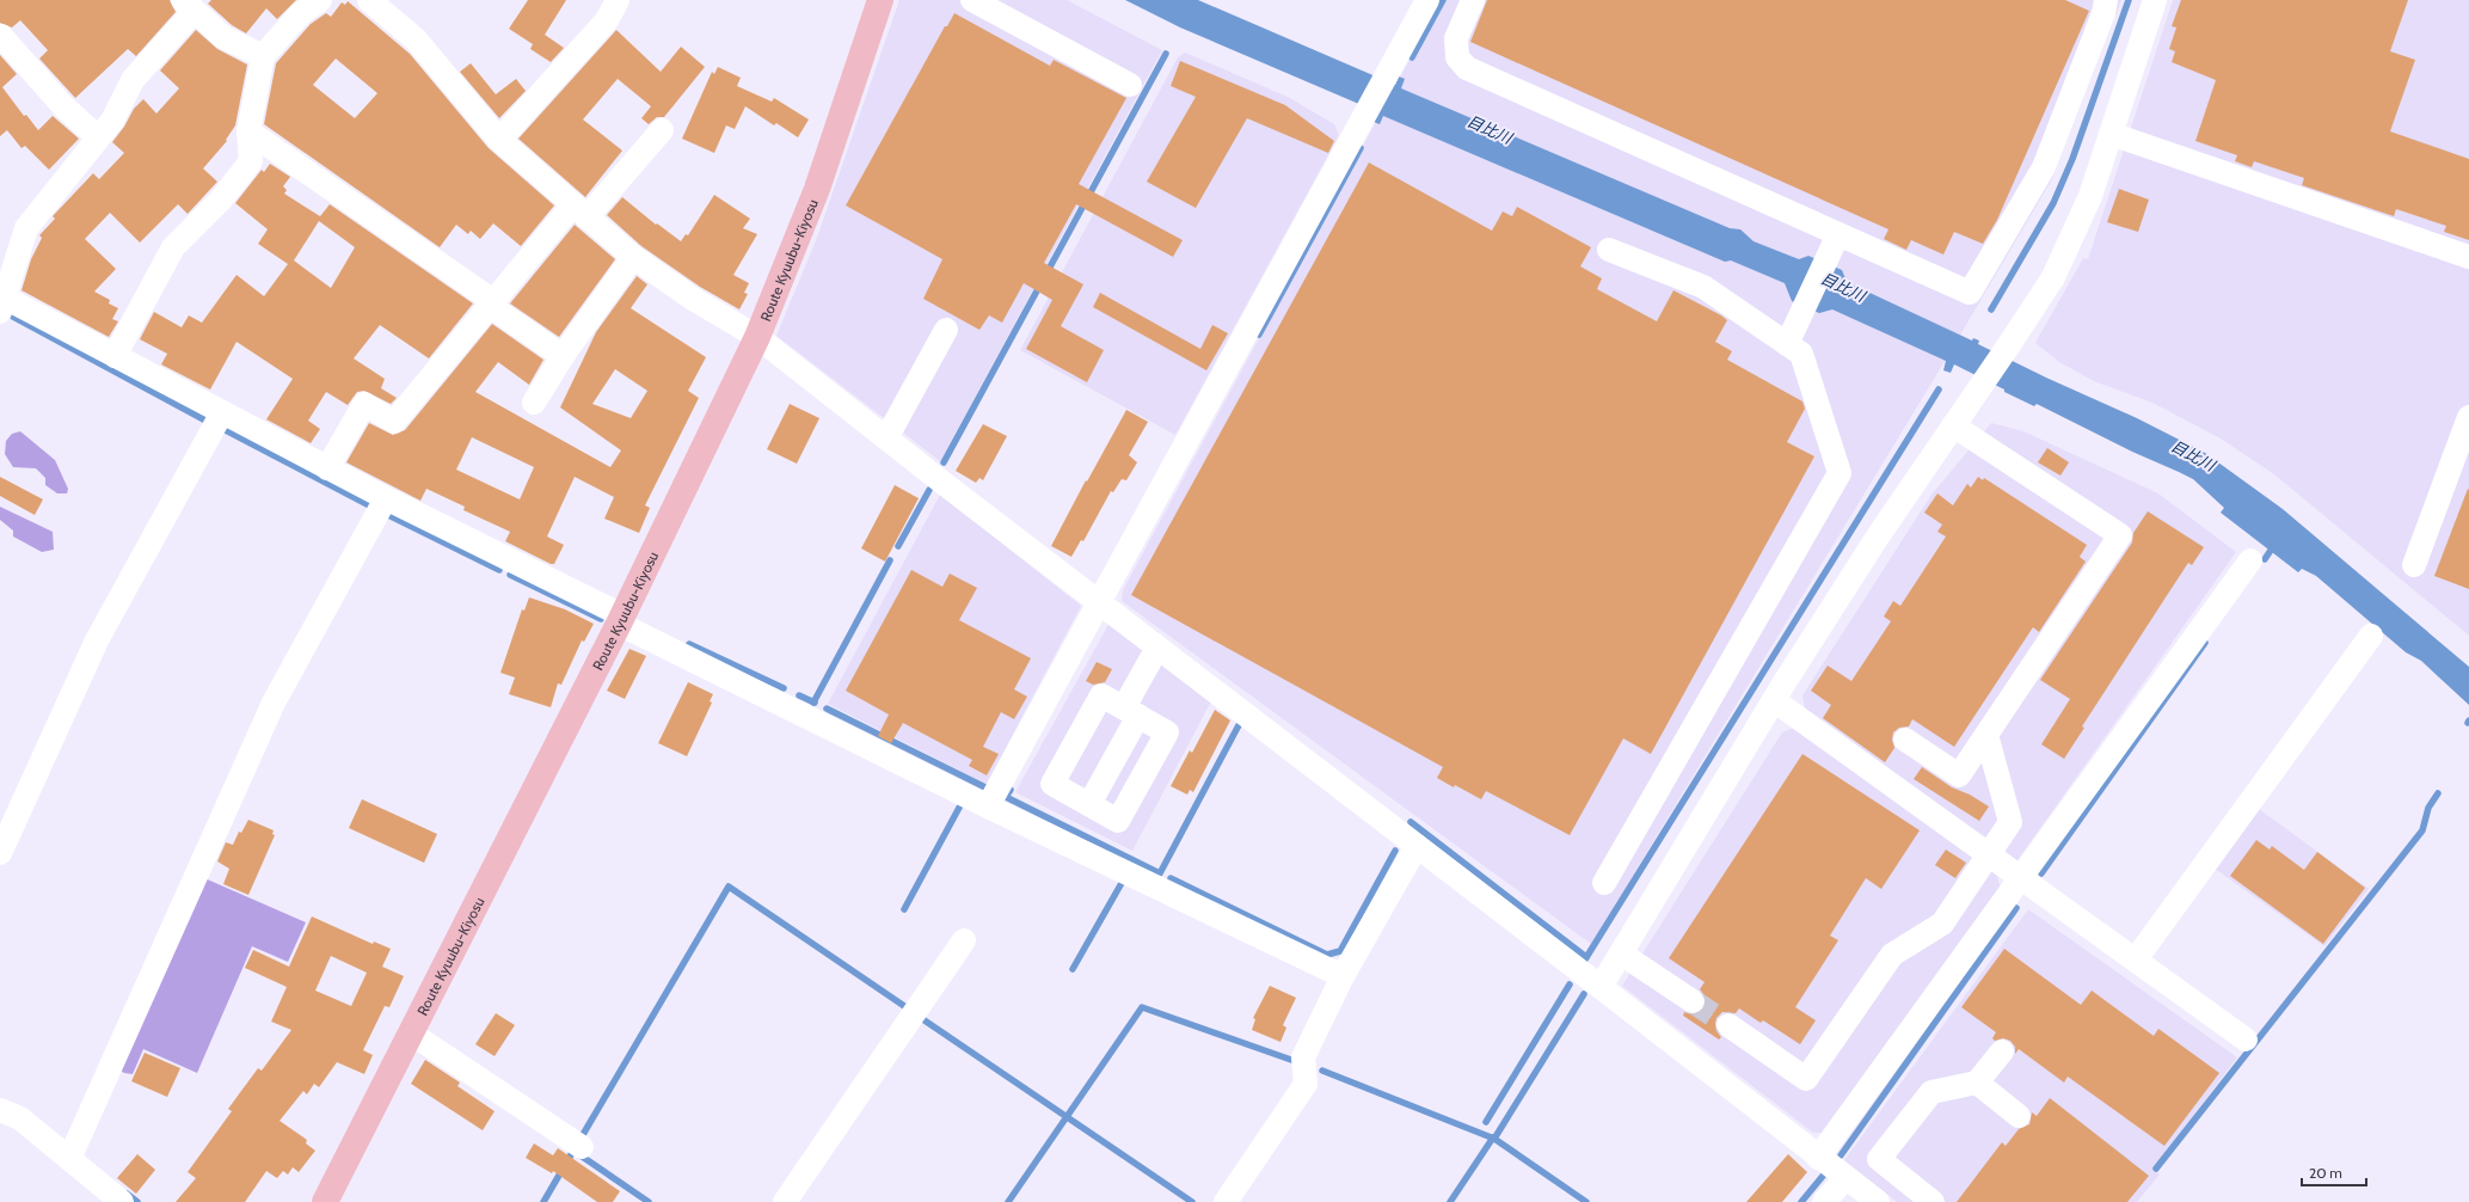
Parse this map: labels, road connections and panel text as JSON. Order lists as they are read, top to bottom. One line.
{"streets":{"main road":["Route Kyuubu-Kiyosu"]},"water":["目比川"],"scale_bar":"20 m"}
